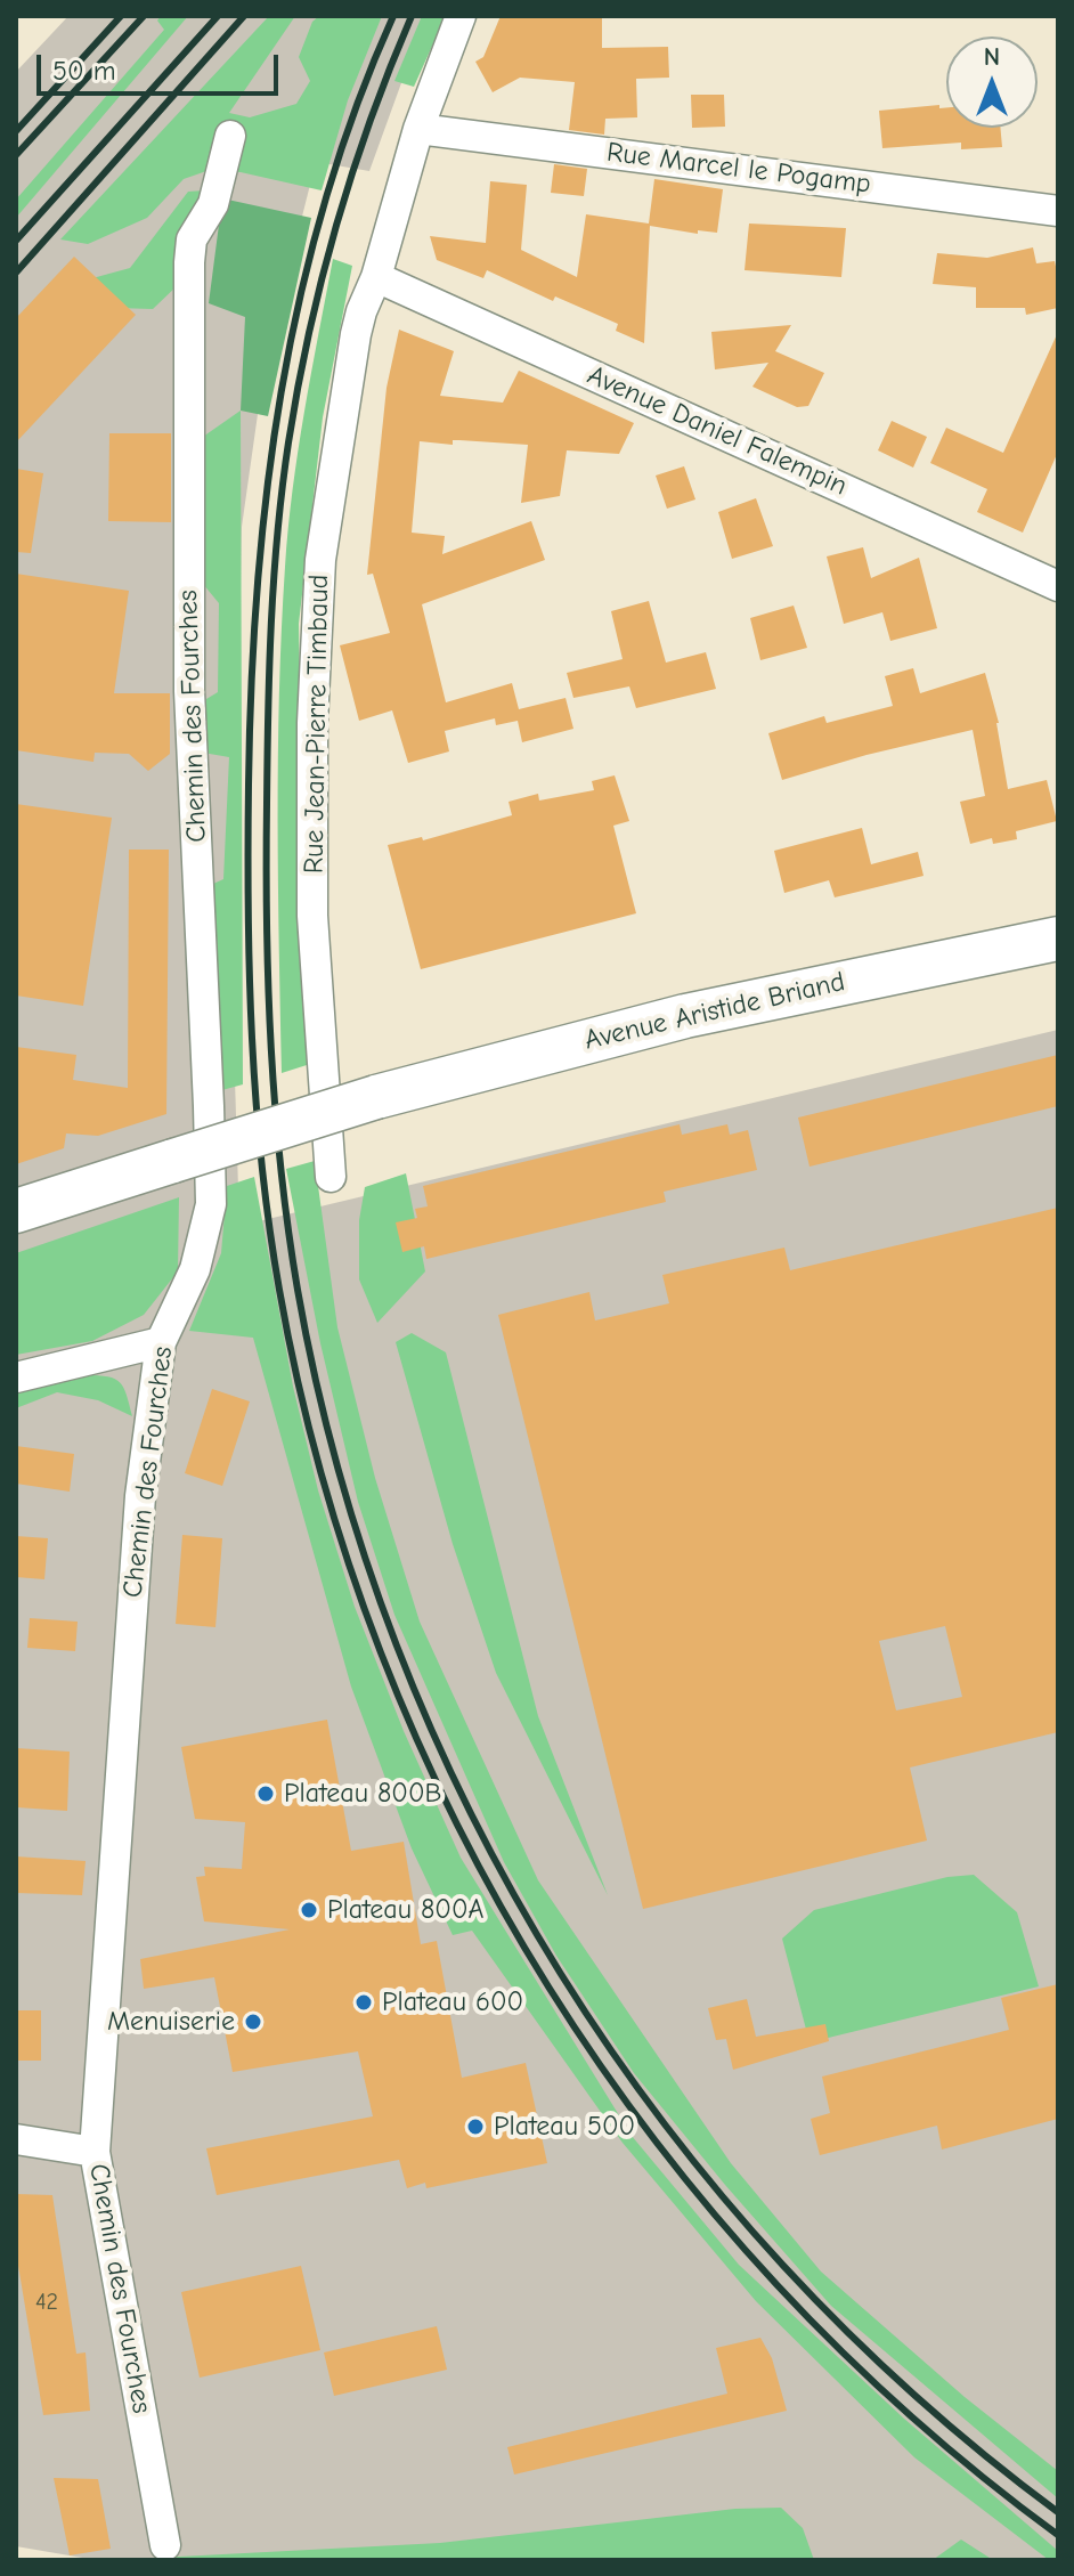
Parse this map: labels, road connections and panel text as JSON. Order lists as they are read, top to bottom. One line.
{"streets":{"main road":["Avenue Aristide Briand"],"street":["Rue Marcel le Pogamp","Avenue Daniel Falempin","Chemin des Fourches","Rue Jean-Pierre Timbaud"]},"crossings":[["Rue Marcel le Pogamp","Rue Jean-Pierre Timbaud"],["Avenue Daniel Falempin","Rue Jean-Pierre Timbaud"]],"places":["Plateau 800B","Plateau 800A","Plateau 600","Menuiserie","Plateau 500"],"house_numbers":["42"],"scale_bar":"50 m","north":"top"}
